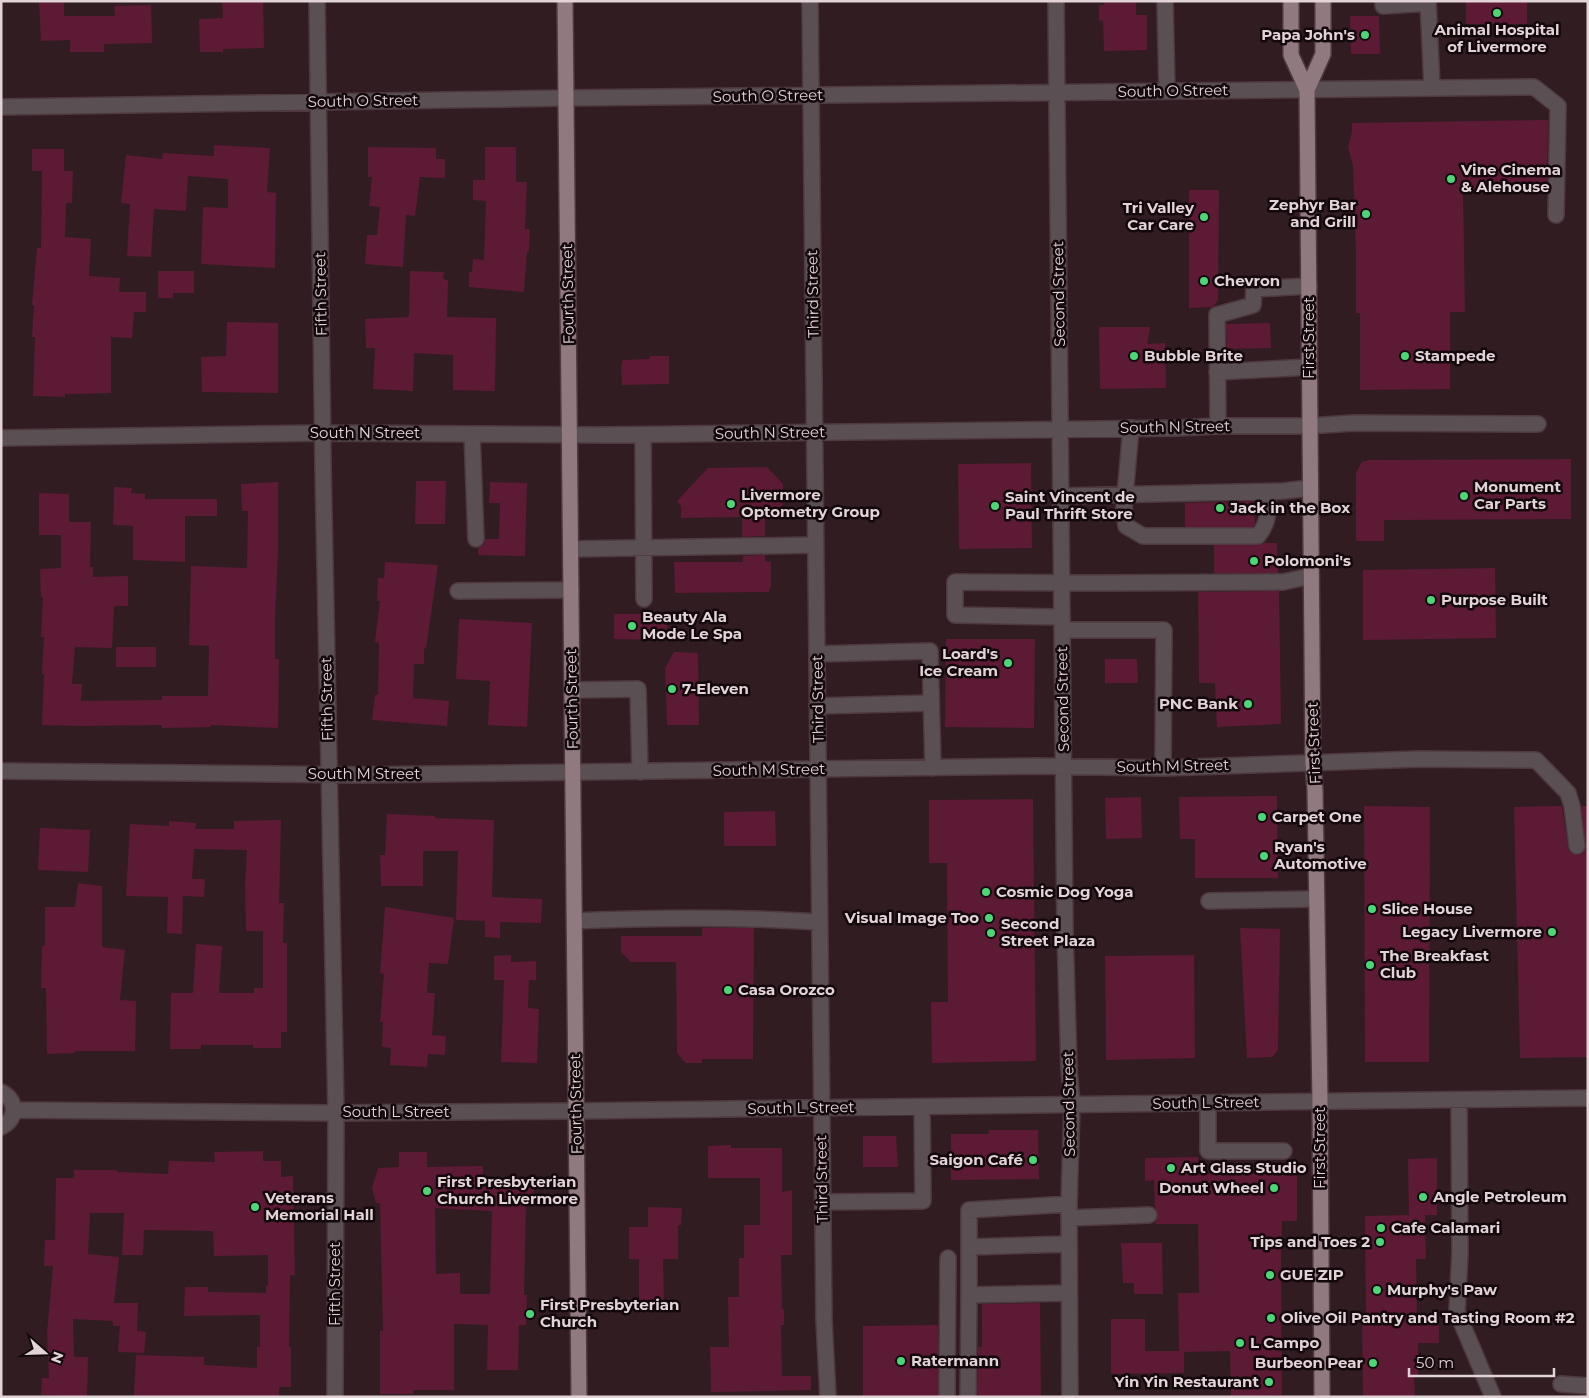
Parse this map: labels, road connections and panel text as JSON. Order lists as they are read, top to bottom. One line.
{"streets":{"main road":["Fourth Street","First Street"],"street":["South O Street","Fifth Street","Third Street","Second Street","South N Street","South M Street","South L Street"]},"crossings":[["South O Street","Fifth Street"],["South O Street","Fourth Street"],["South O Street","Third Street"],["South O Street","Second Street"],["South O Street","First Street"],["Fifth Street","South N Street"],["Fifth Street","South M Street"],["Fifth Street","South L Street"],["Fourth Street","South N Street"],["Fourth Street","South M Street"],["Fourth Street","South L Street"],["Third Street","South N Street"],["Third Street","South M Street"],["Third Street","South L Street"],["Second Street","South N Street"],["Second Street","South M Street"],["Second Street","South L Street"],["First Street","South N Street"],["First Street","South M Street"],["First Street","South L Street"]],"places":["Animal Hospital of Livermore","Papa John's","Vine Cinema & Alehouse","Zephyr Bar and Grill","Tri Valley Car Care","Chevron","Bubble Brite","Stampede","Monument Car Parts","Livermore Optometry Group","Saint Vincent de Paul Thrift Store","Jack in the Box","Polomoni's","Purpose Built","Beauty Ala Mode Le Spa","Loard's Ice Cream","7-Eleven","PNC Bank","Carpet One","Ryan's Automotive","Cosmic Dog Yoga","Slice House","Visual Image Too","Legacy Livermore","Second Street Plaza","The Breakfast Club","Casa Orozco","Saigon Café","Art Glass Studio","Donut Wheel","First Presbyterian Church Livermore","Angle Petroleum","Veterans Memorial Hall","Cafe Calamari","Tips and Toes 2","GUE ZIP","Murphy's Paw","First Presbyterian Church","Olive Oil Pantry and Tasting Room #2","L Campo","Ratermann","Burbeon Pear","Yin Yin Restaurant"],"scale_bar":"50 m","north":"right"}
